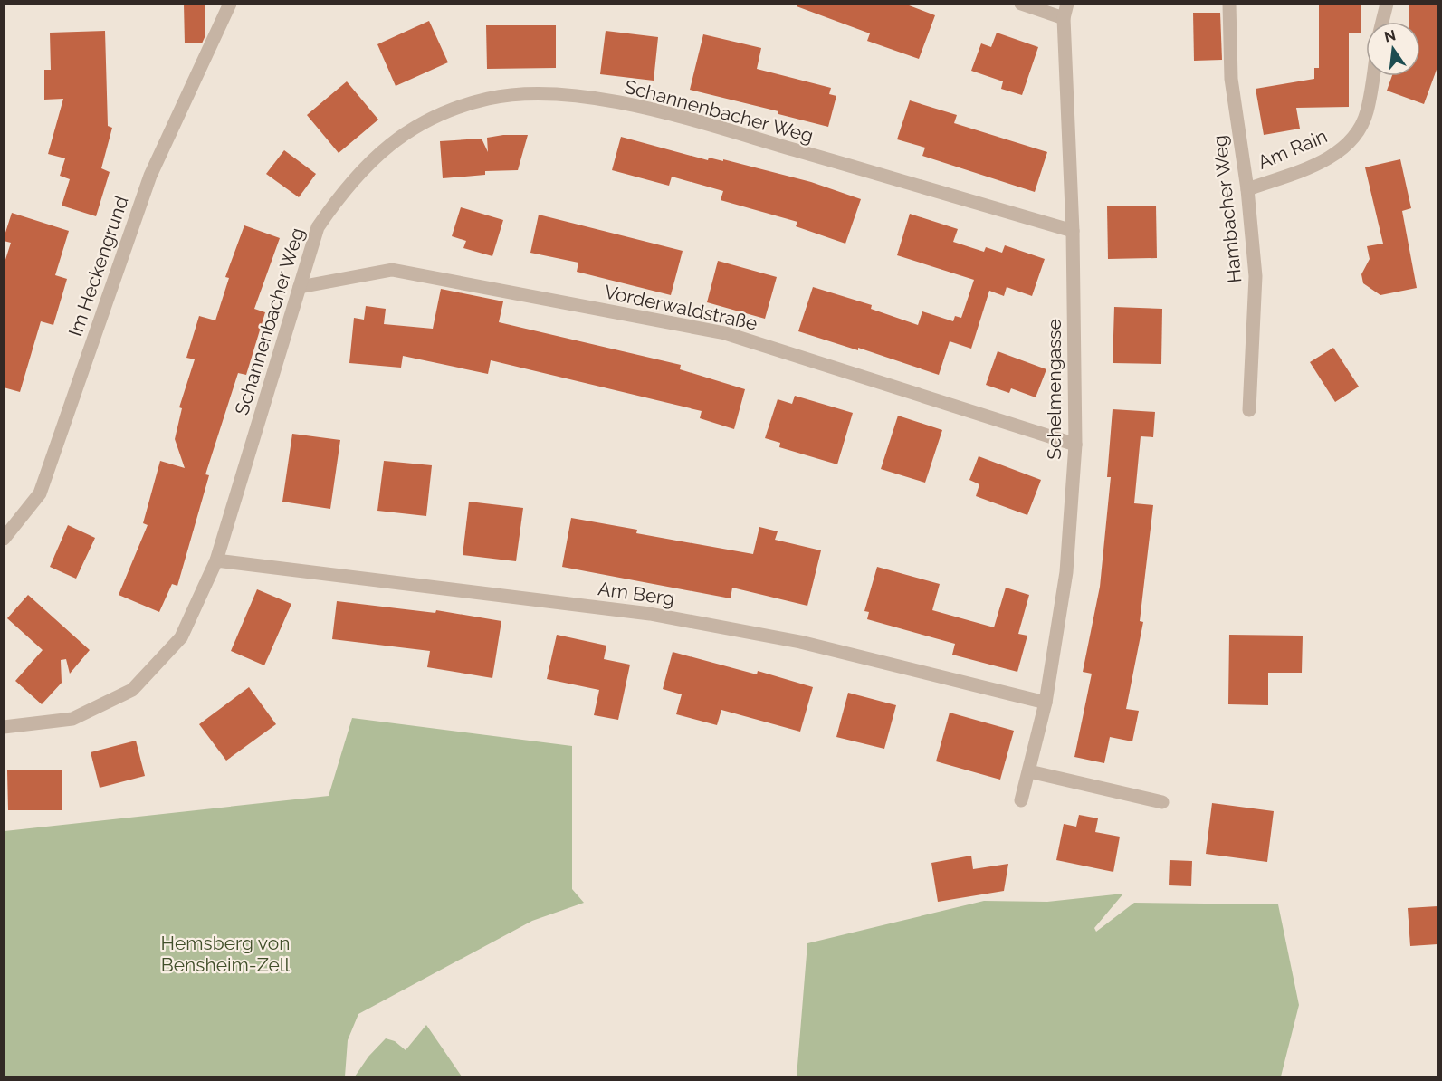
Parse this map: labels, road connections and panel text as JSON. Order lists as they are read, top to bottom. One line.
{"streets":{"street":["Schannenbacher Weg","Am Rain","Hambacher Weg","Im Heckengrund","Vorderwaldstraße","Schelmengasse","Am Berg"]},"crossings":[["Schannenbacher Weg","Vorderwaldstraße"],["Schannenbacher Weg","Schelmengasse"],["Schannenbacher Weg","Am Berg"],["Am Rain","Hambacher Weg"],["Vorderwaldstraße","Schelmengasse"],["Schelmengasse","Am Berg"]],"parks":["Hemsberg von Bensheim-Zell"],"north":"top"}
